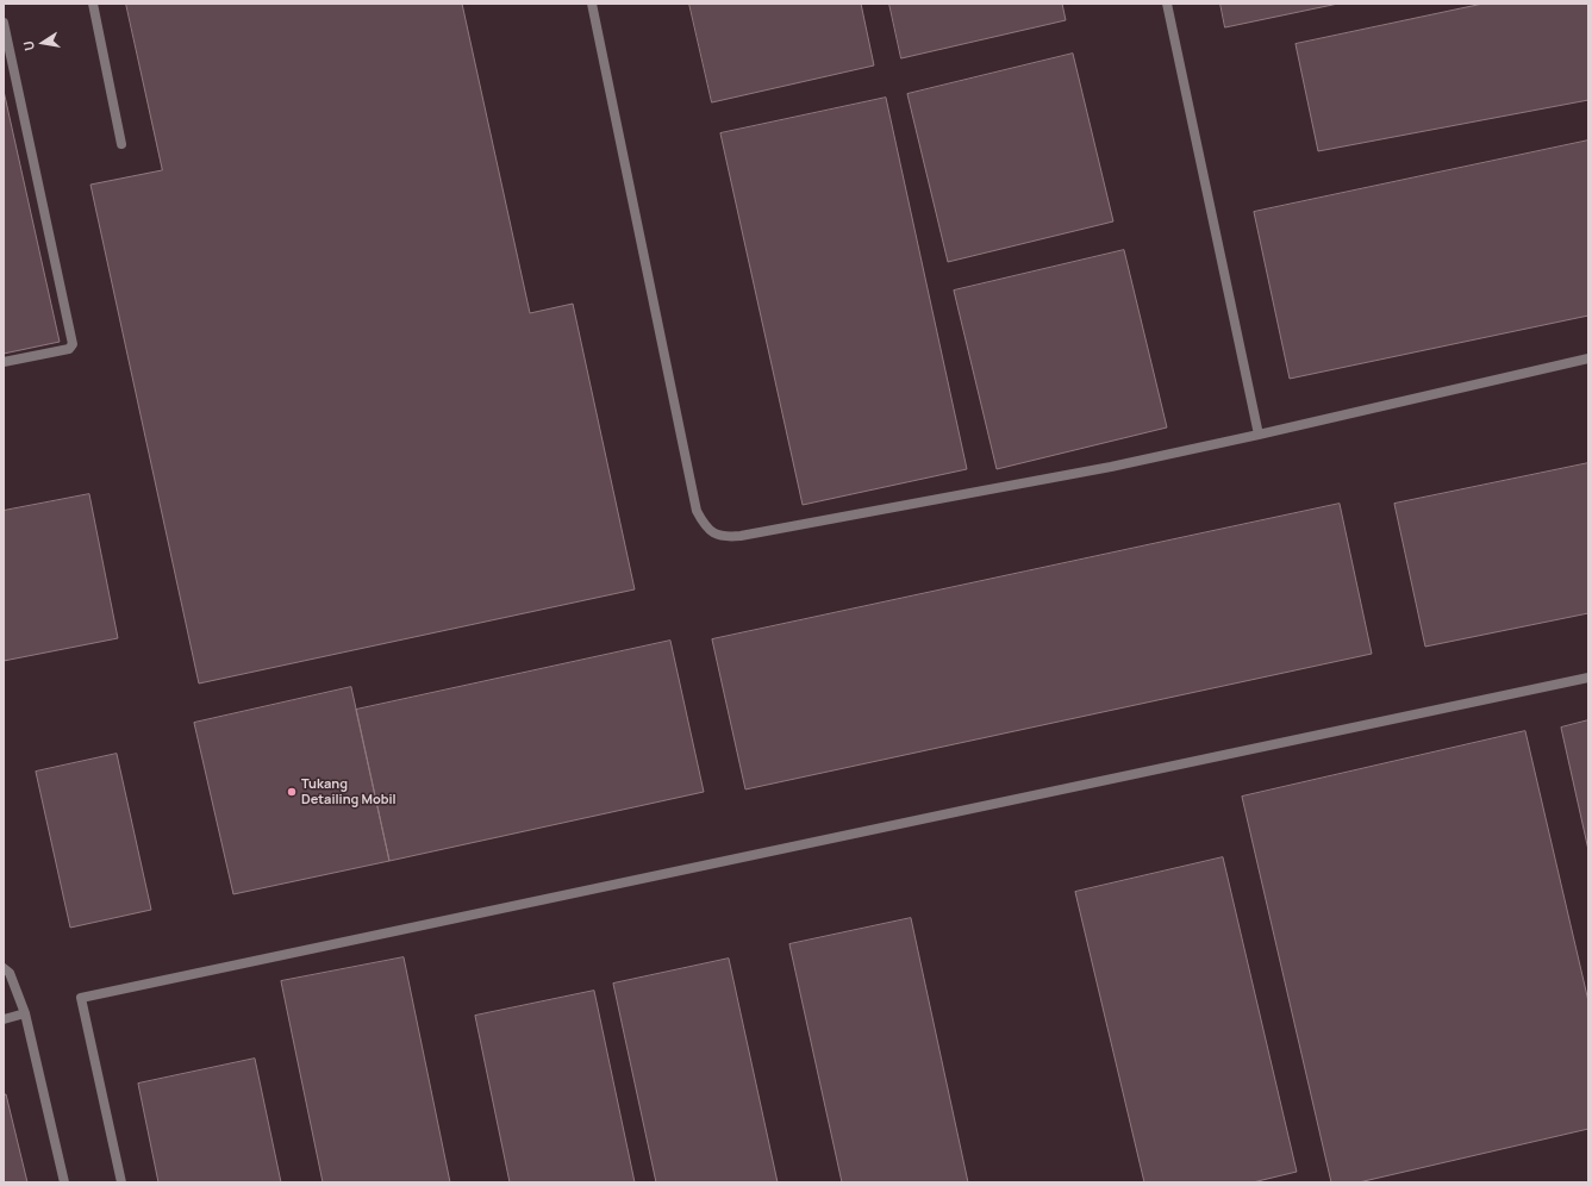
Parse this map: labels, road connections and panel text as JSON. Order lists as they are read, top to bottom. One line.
{"places":["Tukang Detailing Mobil"],"north":"left"}
